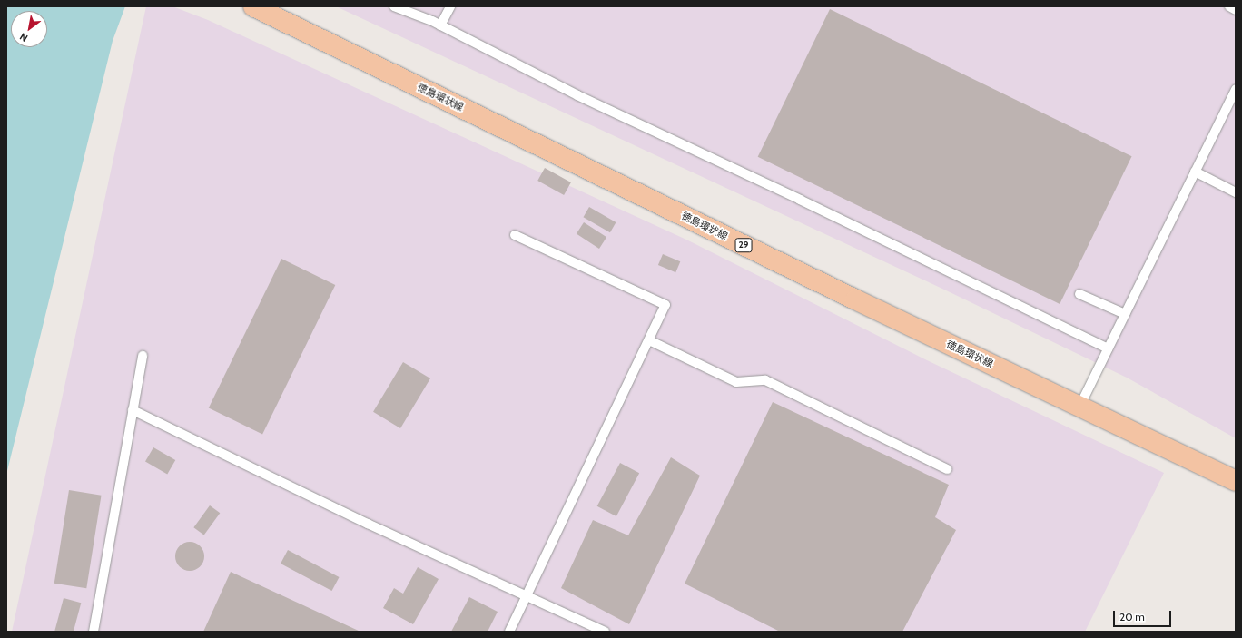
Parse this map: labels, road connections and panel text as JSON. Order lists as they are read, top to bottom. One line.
{"streets":{"main road":["徳島環状線","29"]},"scale_bar":"20 m","north":"bottom left"}
